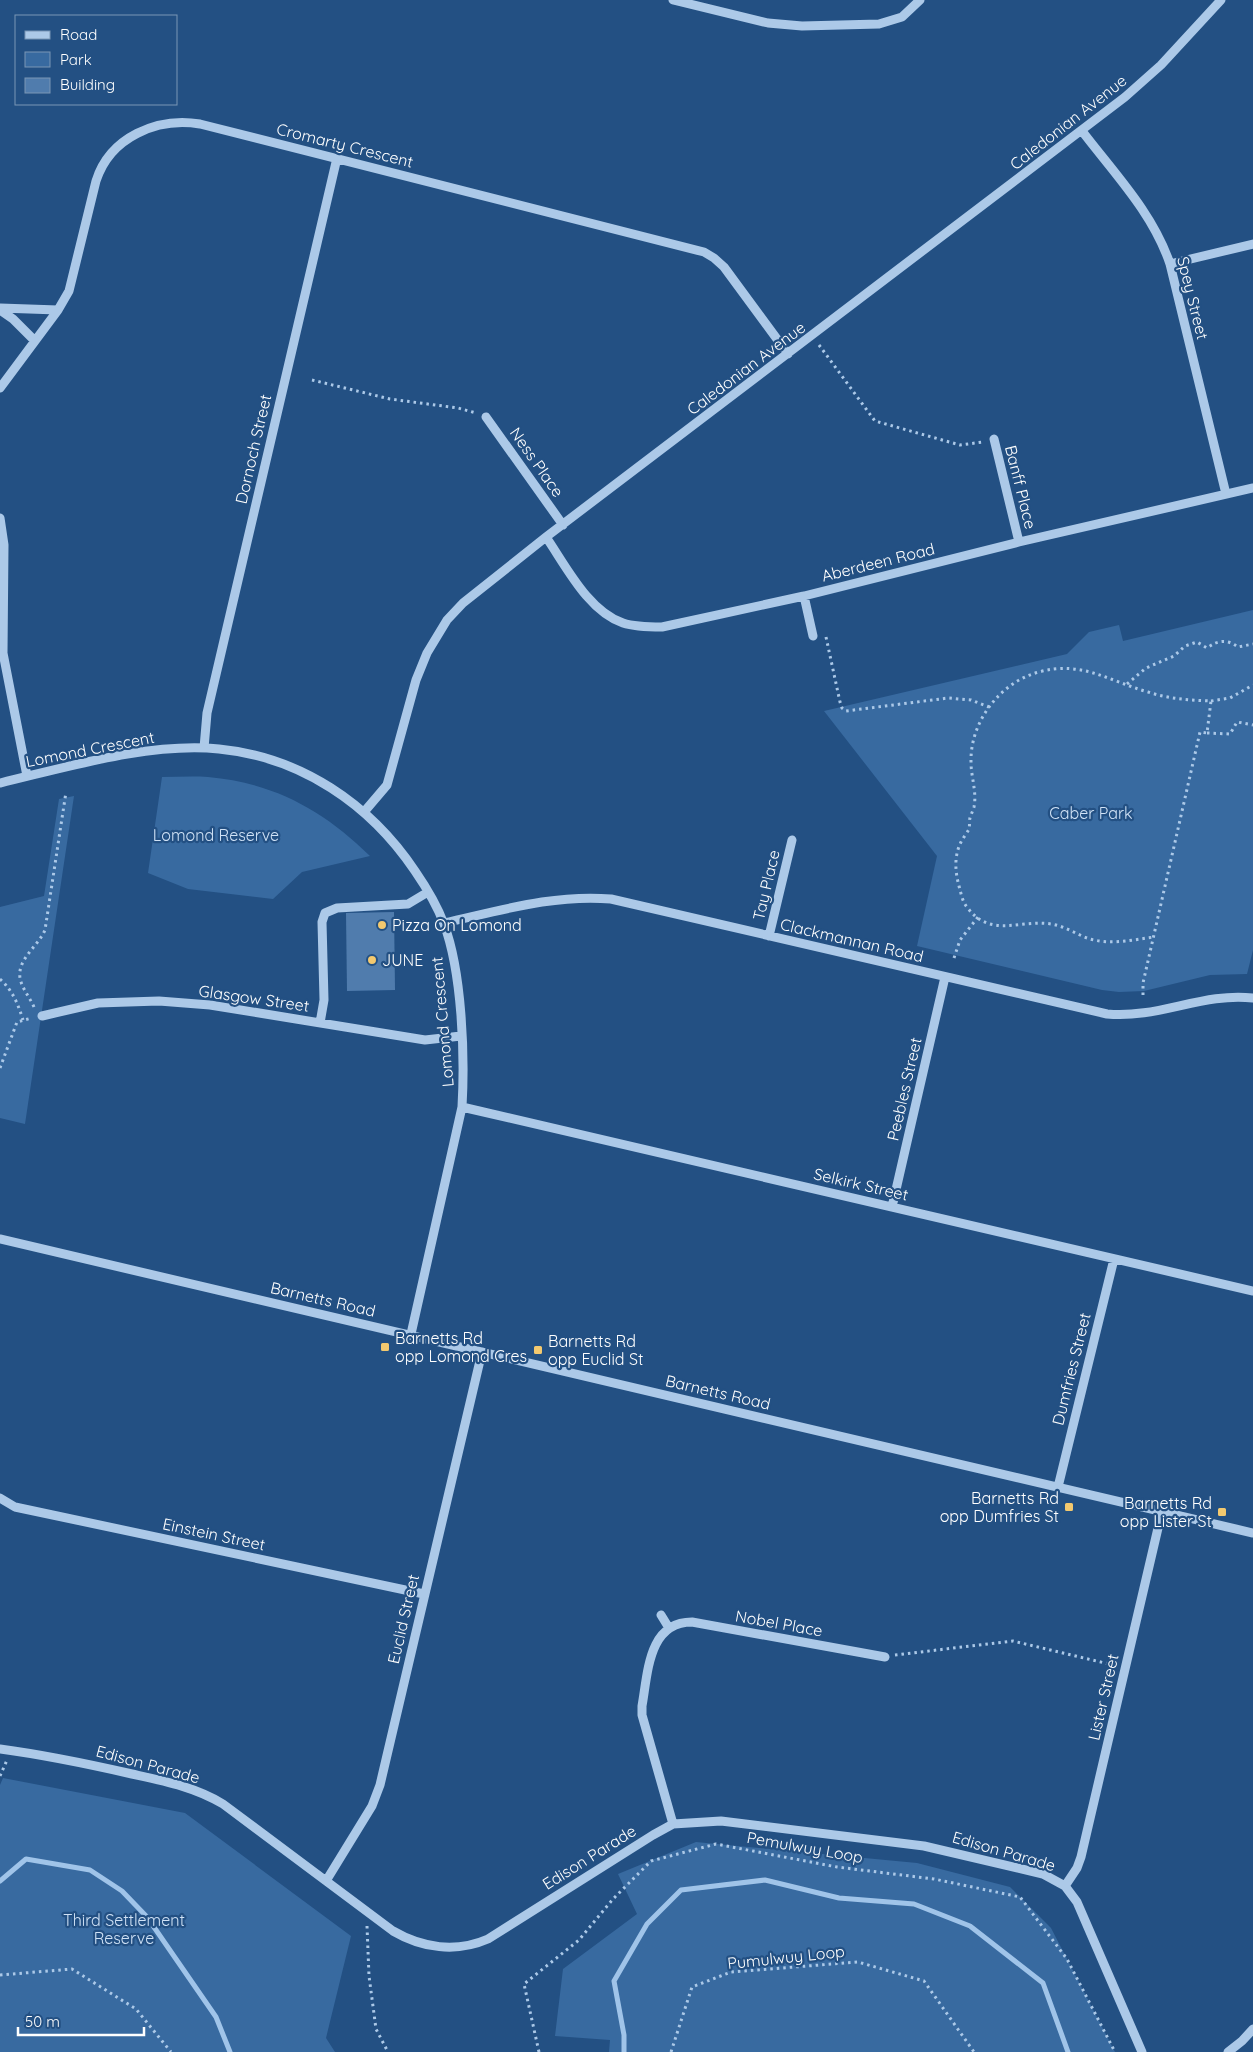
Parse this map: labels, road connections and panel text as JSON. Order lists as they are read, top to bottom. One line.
{"streets":{"street":["Caledonian Avenue","Cromarty Crescent","Spey Street","Dornoch Street","Ness Place","Banff Place","Aberdeen Road","Lomond Crescent","Tay Place","Clackmannan Road","Glasgow Street","Peebles Street","Selkirk Street","Barnetts Road","Dumfries Street","Einstein Street","Euclid Street","Nobel Place","Lister Street","Edison Parade"],"path":["Pemulwuy Loop","Pumulwuy Loop"]},"crossings":[["Caledonian Avenue","Cromarty Crescent"],["Caledonian Avenue","Spey Street"],["Caledonian Avenue","Ness Place"],["Caledonian Avenue","Aberdeen Road"],["Caledonian Avenue","Lomond Crescent"],["Cromarty Crescent","Dornoch Street"],["Spey Street","Aberdeen Road"],["Dornoch Street","Lomond Crescent"],["Banff Place","Aberdeen Road"],["Lomond Crescent","Clackmannan Road"],["Lomond Crescent","Glasgow Street"],["Lomond Crescent","Selkirk Street"],["Lomond Crescent","Barnetts Road"],["Tay Place","Clackmannan Road"],["Clackmannan Road","Peebles Street"],["Peebles Street","Selkirk Street"],["Selkirk Street","Dumfries Street"],["Barnetts Road","Dumfries Street"],["Barnetts Road","Euclid Street"],["Barnetts Road","Lister Street"],["Einstein Street","Euclid Street"],["Euclid Street","Edison Parade"],["Lister Street","Edison Parade"]],"parks":["Caber Park","Lomond Reserve","Third Settlement Reserve"],"places":{"other":["Pizza On Lomond","JUNE"],"transit":["Barnetts Rd opp Lomond Cres","Barnetts Rd opp Euclid St","Barnetts Rd opp Dumfries St","Barnetts Rd opp Lister St"]},"legend":["Road","Park","Building"],"scale_bar":"50 m"}
